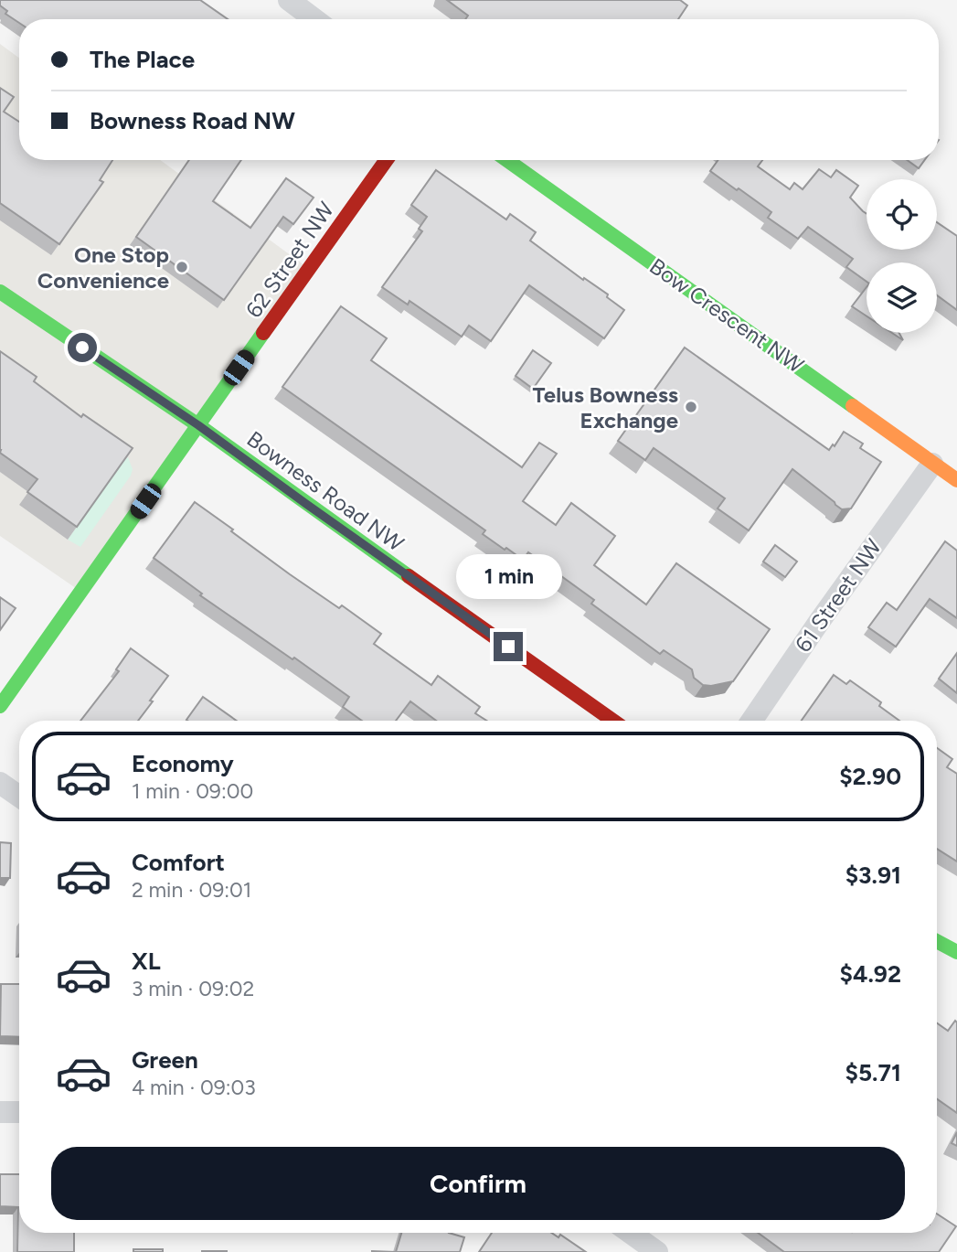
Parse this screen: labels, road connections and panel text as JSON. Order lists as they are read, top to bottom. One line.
{"streets":{"street":["62 Street NW","Bow Crescent NW","Bowness Road NW","61 Street NW"]},"crossings":[["62 Street NW","Bowness Road NW"],["Bow Crescent NW","61 Street NW"]],"places":["One Stop Convenience","Telus Bowness Exchange"],"page":{"banner":["The Place","Bowness Road NW"],"bubble":"1 min","list":[{"name":"Economy","note":"1 min · 09:00","value":"$2.90"},{"name":"Comfort","note":"2 min · 09:01","value":"$3.91"},{"name":"XL","note":"3 min · 09:02","value":"$4.92"},{"name":"Green","note":"4 min · 09:03","value":"$5.71"}],"buttons":"Confirm"}}
